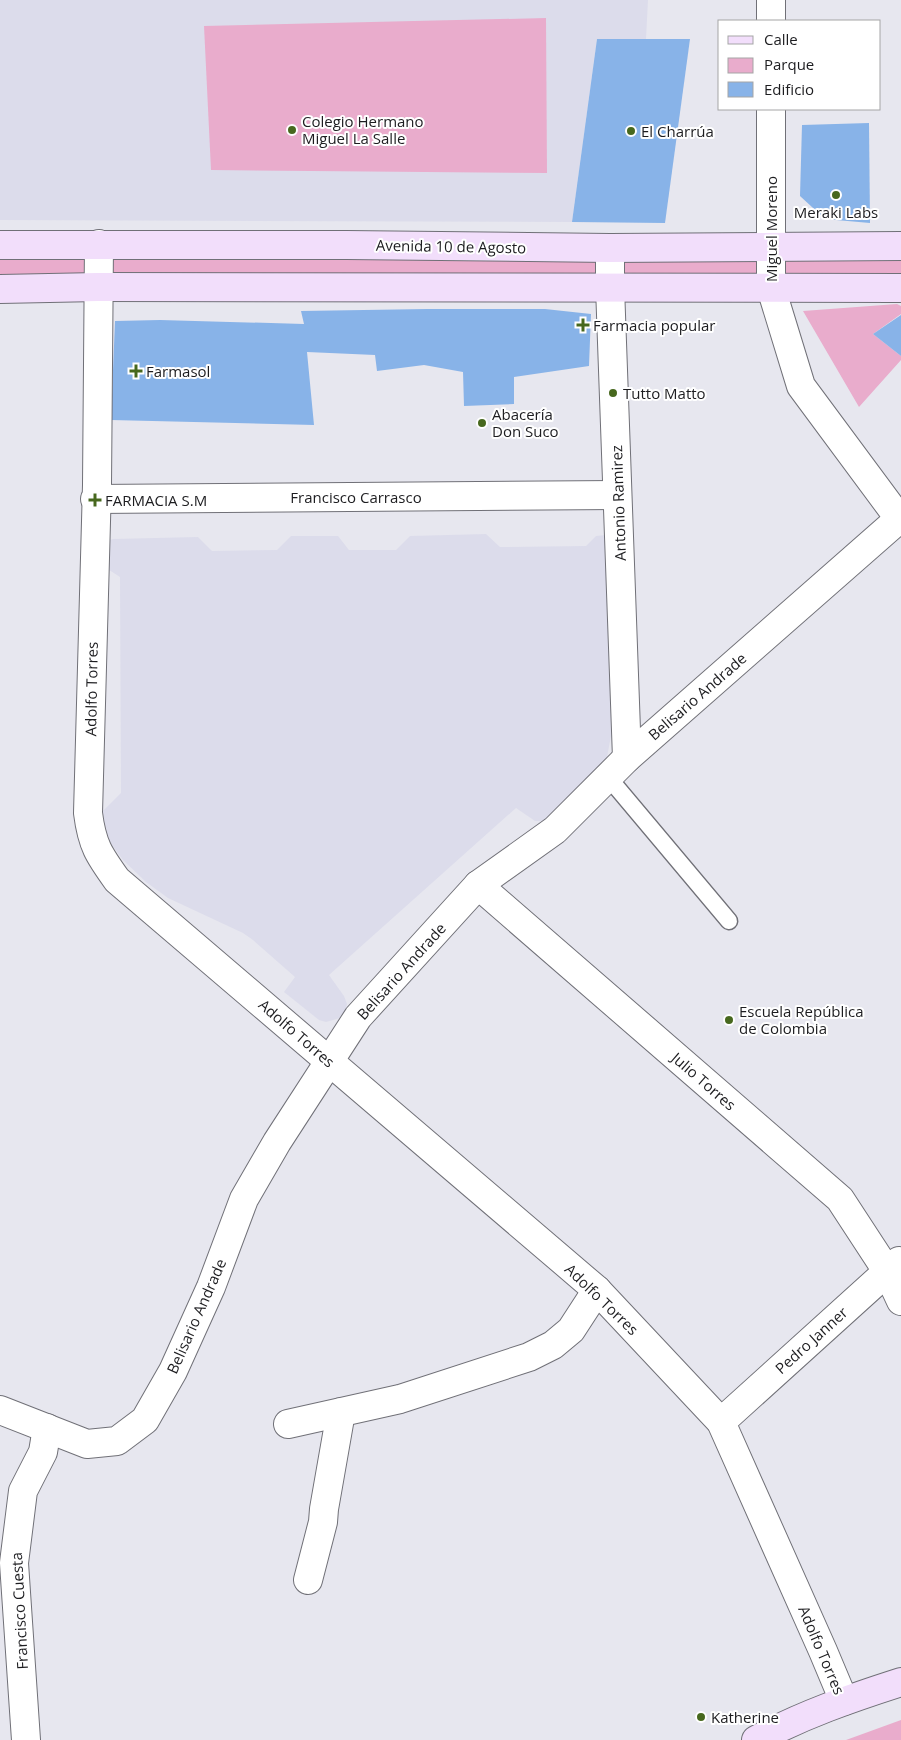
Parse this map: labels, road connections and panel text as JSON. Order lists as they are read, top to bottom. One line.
{"streets":{"main road":["Avenida 10 de Agosto"],"street":["Miguel Moreno","Francisco Carrasco","Antonio Ramirez","Adolfo Torres","Belisario Andrade","Julio Torres","Pedro Janner","Francisco Cuesta"]},"crossings":[["Miguel Moreno","Avenida 10 de Agosto"],["Miguel Moreno","Belisario Andrade"],["Avenida 10 de Agosto","Antonio Ramirez"],["Avenida 10 de Agosto","Adolfo Torres"],["Francisco Carrasco","Antonio Ramirez"],["Francisco Carrasco","Adolfo Torres"],["Antonio Ramirez","Belisario Andrade"],["Adolfo Torres","Belisario Andrade"],["Adolfo Torres","Pedro Janner"],["Belisario Andrade","Julio Torres"],["Belisario Andrade","Francisco Cuesta"],["Julio Torres","Pedro Janner"]],"places":{"other":["Colegio Hermano Miguel La Salle","El Charrúa","Meraki Labs","Tutto Matto","Abacería Don Suco","Escuela República de Colombia","Katherine"],"health":["Farmacia popular","Farmasol","FARMACIA S.M"]},"legend":["Calle","Parque","Edificio"]}
